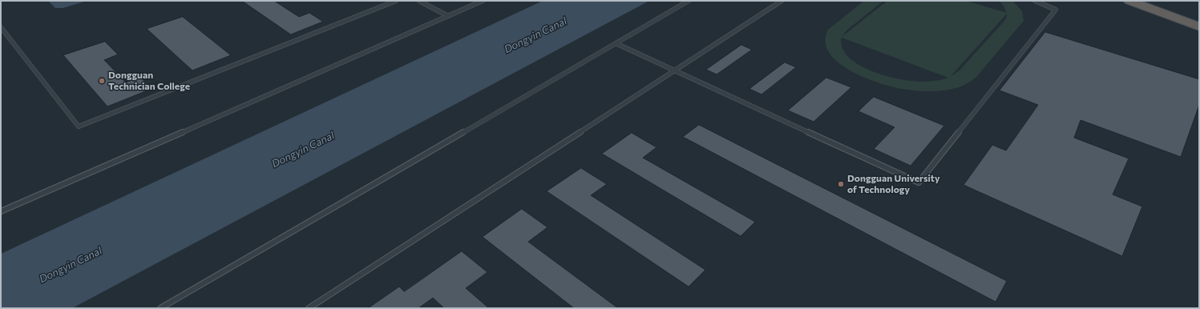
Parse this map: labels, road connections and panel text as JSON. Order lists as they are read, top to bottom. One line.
{"water":["Dongyin Canal"],"places":["Dongguan Technician College","Dongguan University of Technology"]}
